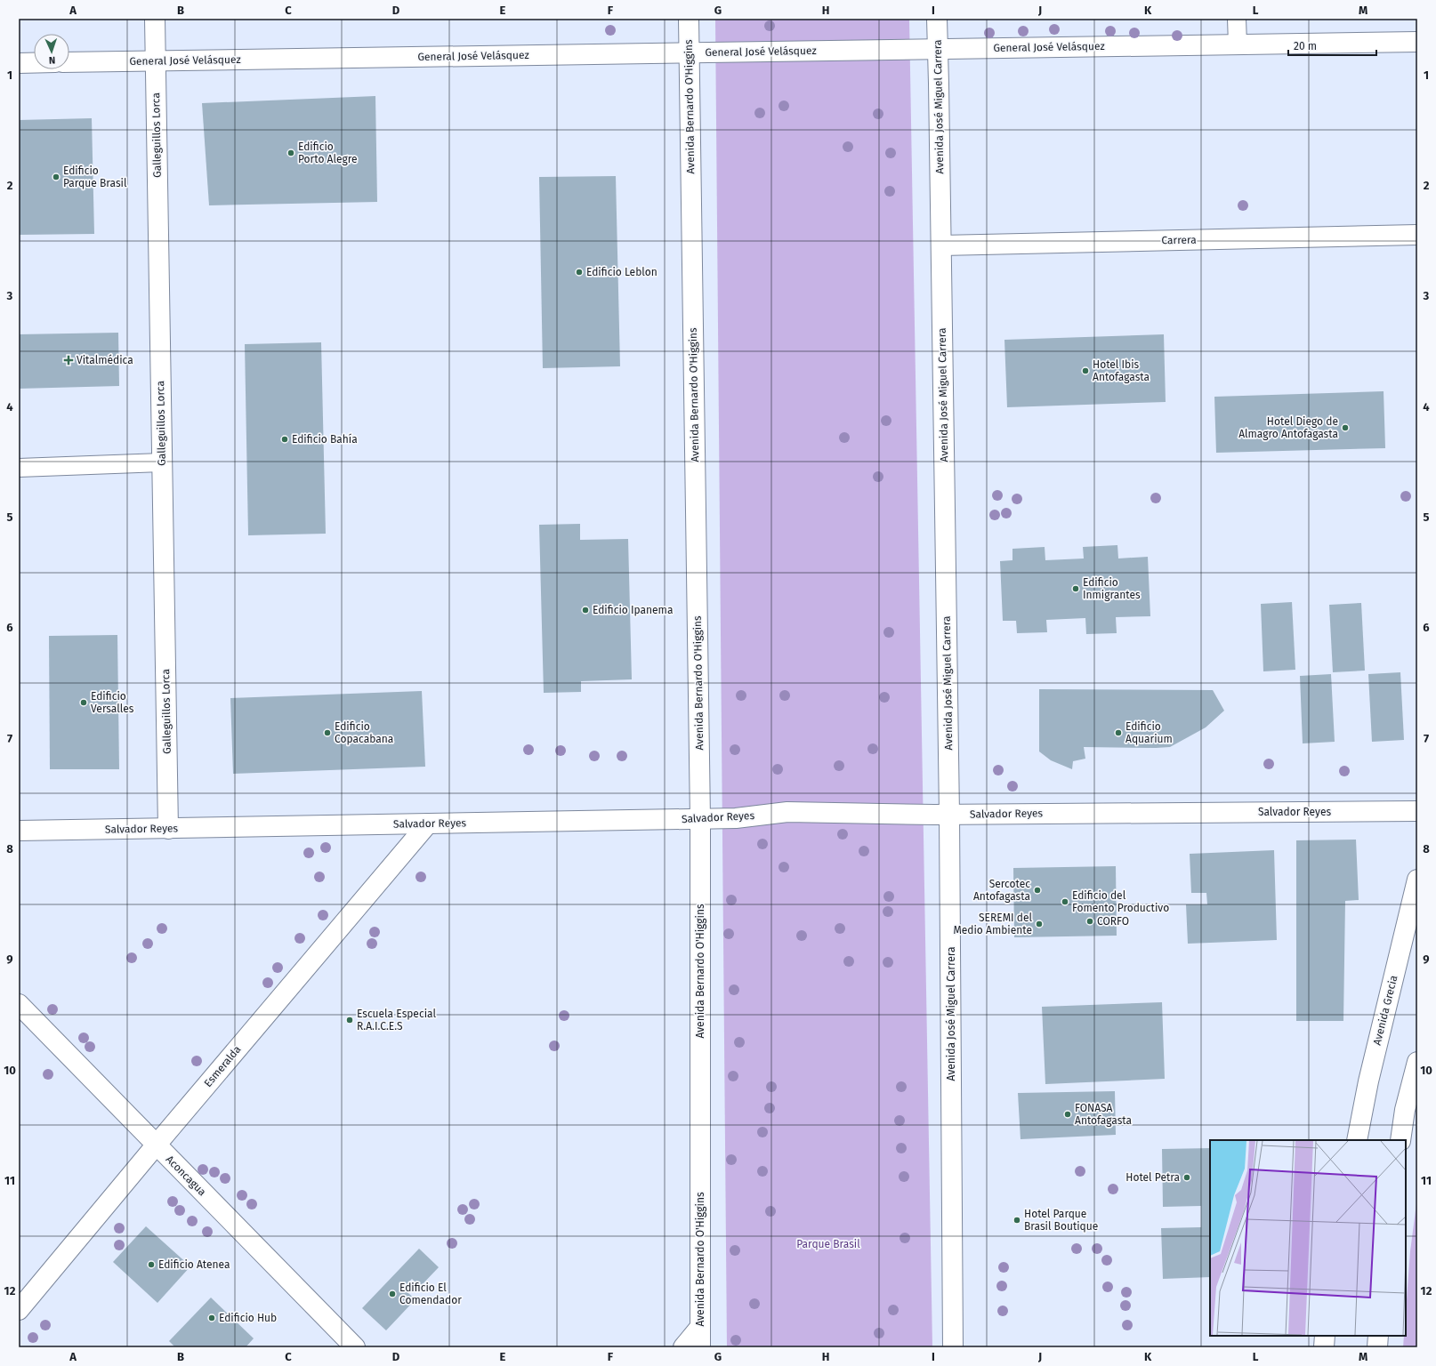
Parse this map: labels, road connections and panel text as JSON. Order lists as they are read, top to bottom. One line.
{"streets":{"main road":["General José Velásquez","Avenida Bernardo O'Higgins","Avenida José Miguel Carrera","Galleguillos Lorca","Carrera","Salvador Reyes","Avenida Grecia","Esmeralda","Aconcagua"]},"crossings":[["General José Velásquez","Avenida Bernardo O'Higgins"],["General José Velásquez","Avenida José Miguel Carrera"],["General José Velásquez","Galleguillos Lorca"],["Avenida Bernardo O'Higgins","Salvador Reyes"],["Avenida José Miguel Carrera","Carrera"],["Avenida José Miguel Carrera","Salvador Reyes"],["Galleguillos Lorca","Salvador Reyes"],["Salvador Reyes","Esmeralda"],["Esmeralda","Aconcagua"]],"parks":["Parque Brasil"],"places":{"other":["Edificio Porto Alegre","Edificio Parque Brasil","Edificio Leblon","Hotel Ibis Antofagasta","Hotel Diego de Almagro Antofagasta","Edificio Bahía","Edificio Inmigrantes","Edificio Ipanema","Edificio Versalles","Edificio Copacabana","Edificio Aquarium","Sercotec Antofagasta","Edificio del Fomento Productivo","CORFO","SEREMI del Medio Ambiente","Escuela Especial R.A.I.C.E.S","FONASA Antofagasta","Hotel Petra","Hotel Parque Brasil Boutique","Edificio Atenea","Edificio El Comendador","Edificio Hub"],"health":["Vitalmédica"]},"scale_bar":"20 m","north":"bottom","grid":{"columns":["A","B","C","D","E","F","G","H","I","J","K","L","M"],"rows":["1","2","3","4","5","6","7","8","9","10","11","12"]}}
